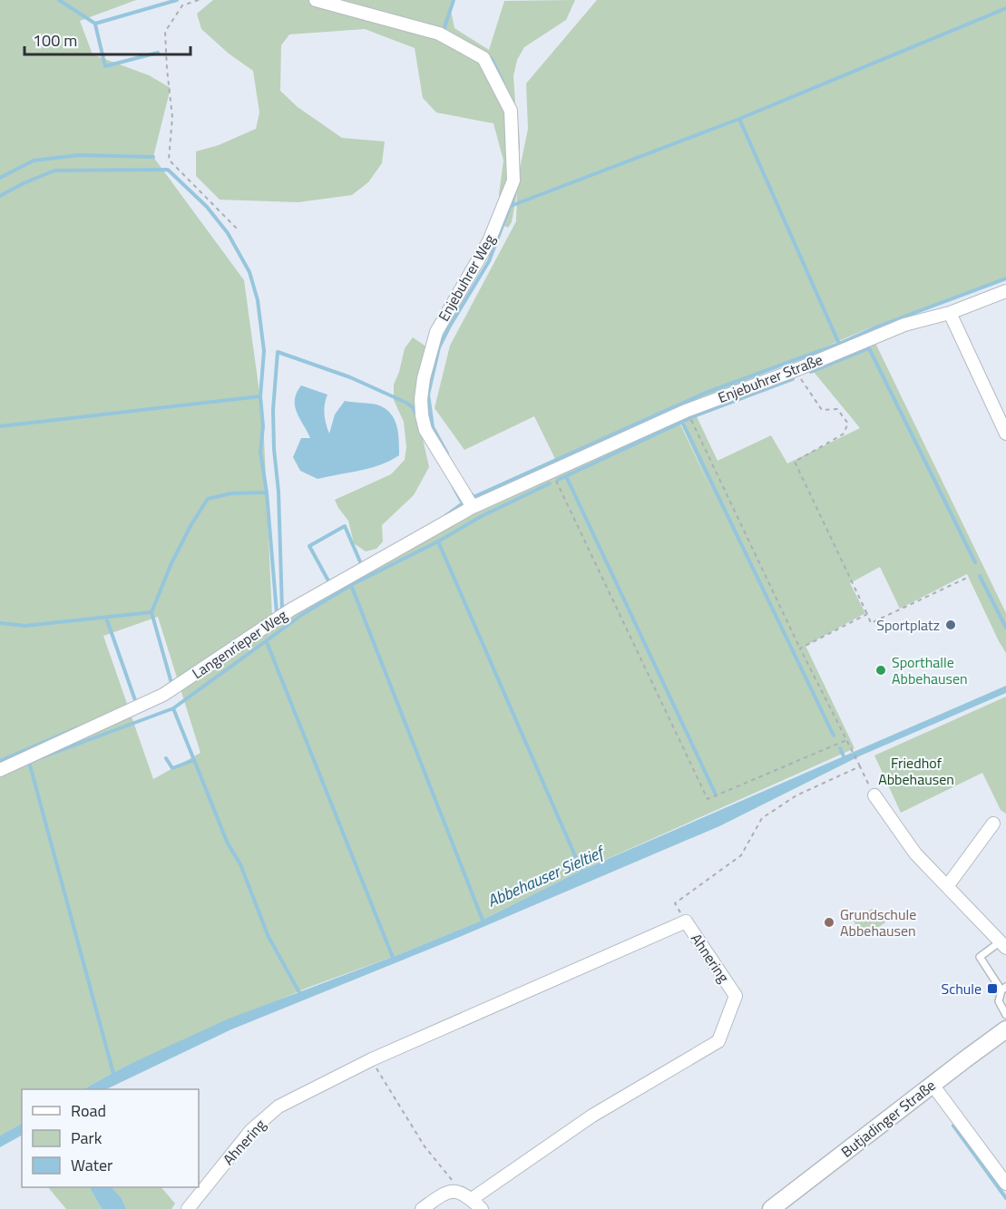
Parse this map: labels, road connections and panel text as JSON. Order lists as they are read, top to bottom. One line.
{"streets":{"main road":["Butjadinger Straße"],"street":["Enjebuhrer Weg","Enjebuhrer Straße","Langenrieper Weg","Ahnering"]},"crossings":[["Enjebuhrer Weg","Enjebuhrer Straße"],["Enjebuhrer Weg","Langenrieper Weg"],["Enjebuhrer Straße","Langenrieper Weg"]],"water":["Abbehauser Sieltief"],"parks":["Friedhof Abbehausen"],"places":{"other":["Sportplatz","Sporthalle Abbehausen","Grundschule Abbehausen"],"transit":["Schule"]},"legend":["Road","Park","Water"],"scale_bar":"100 m"}
